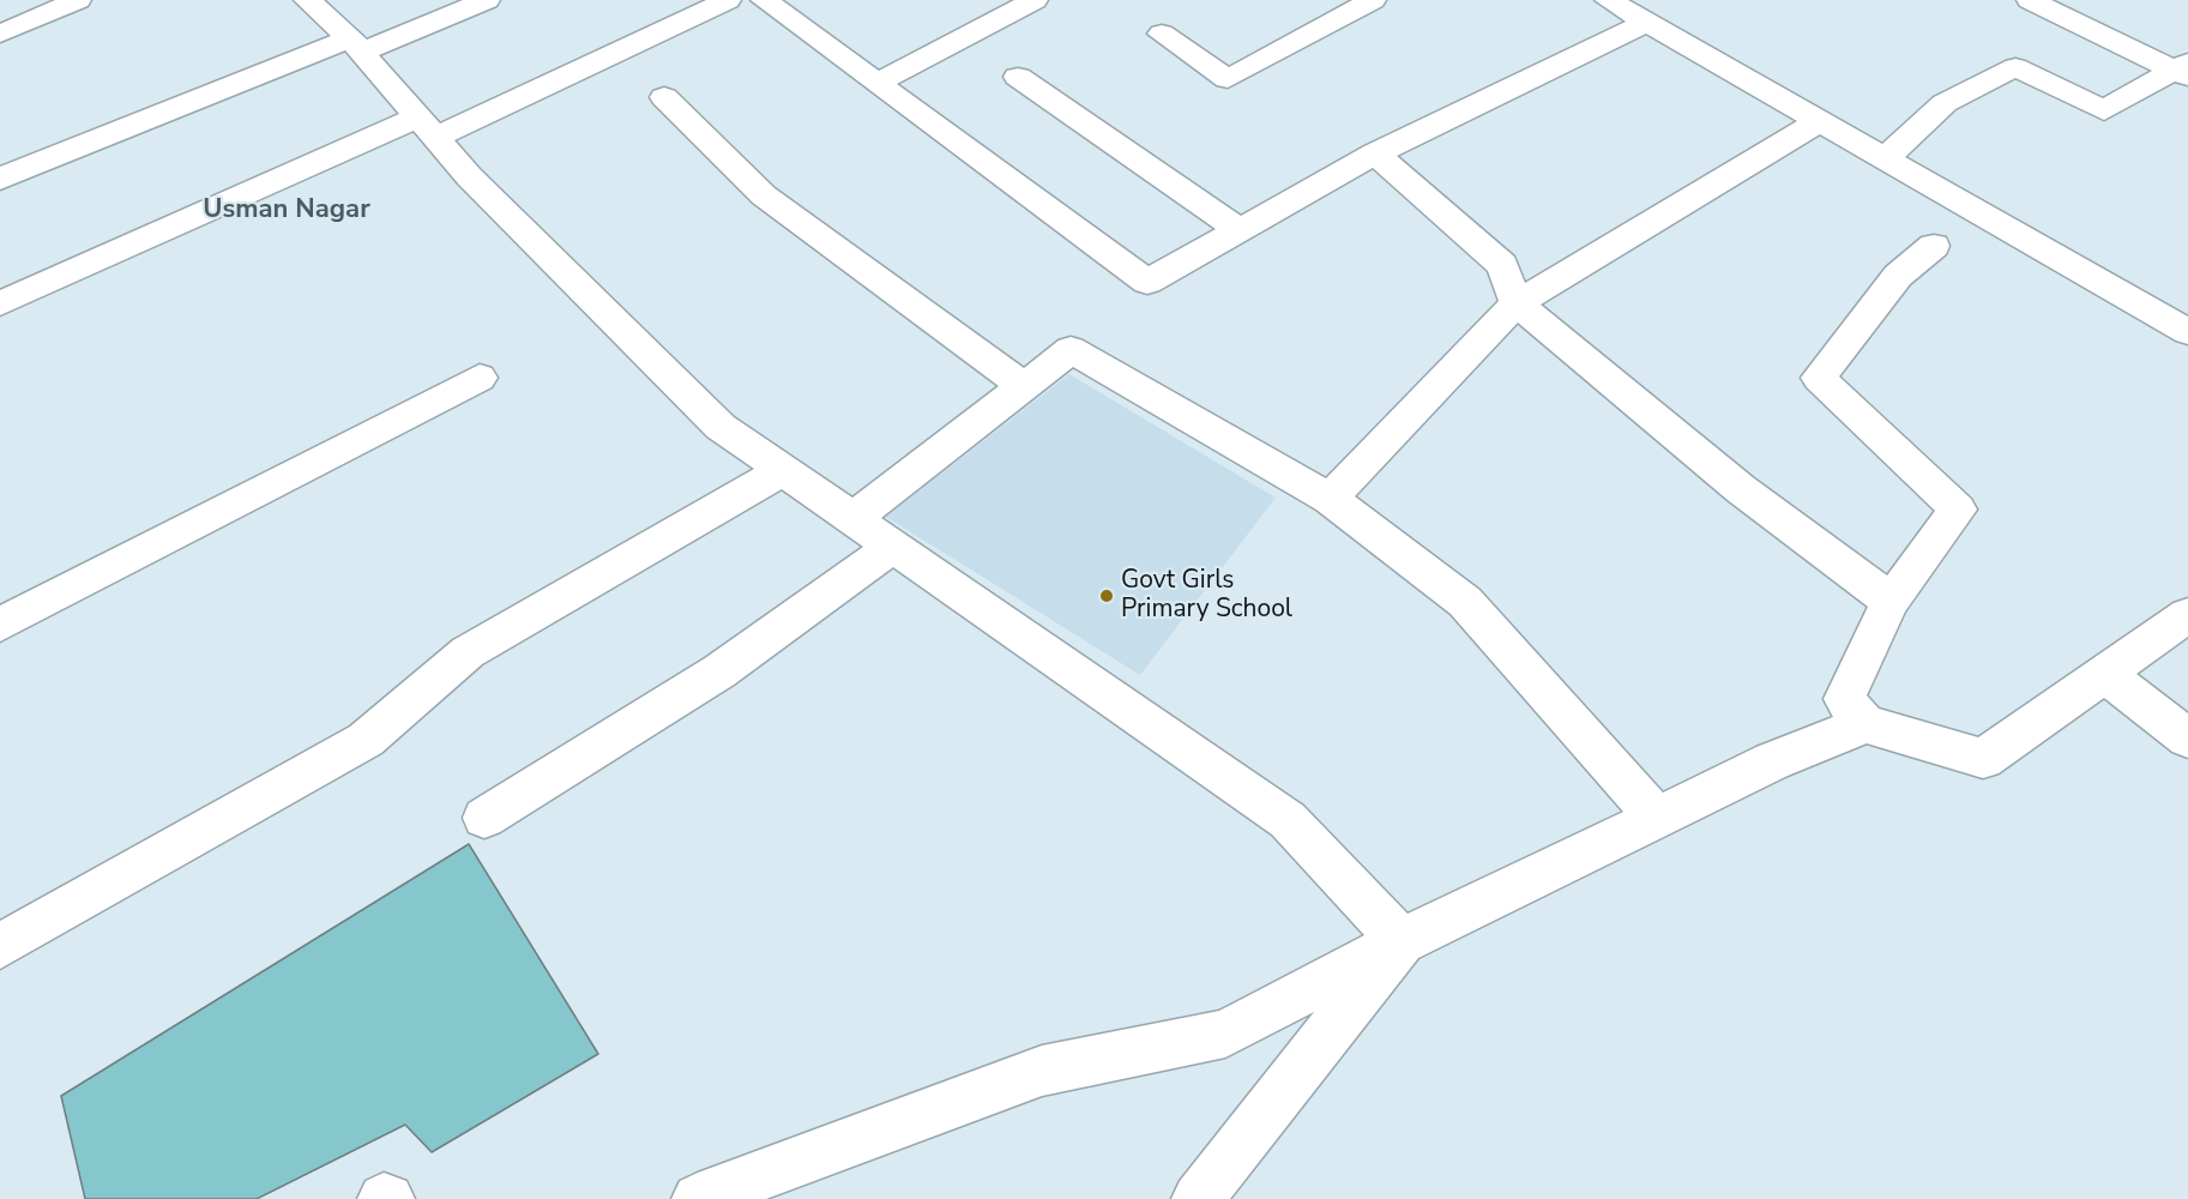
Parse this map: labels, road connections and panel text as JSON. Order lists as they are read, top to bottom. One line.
{"districts":["Usman Nagar"],"places":["Govt Girls Primary School"]}
